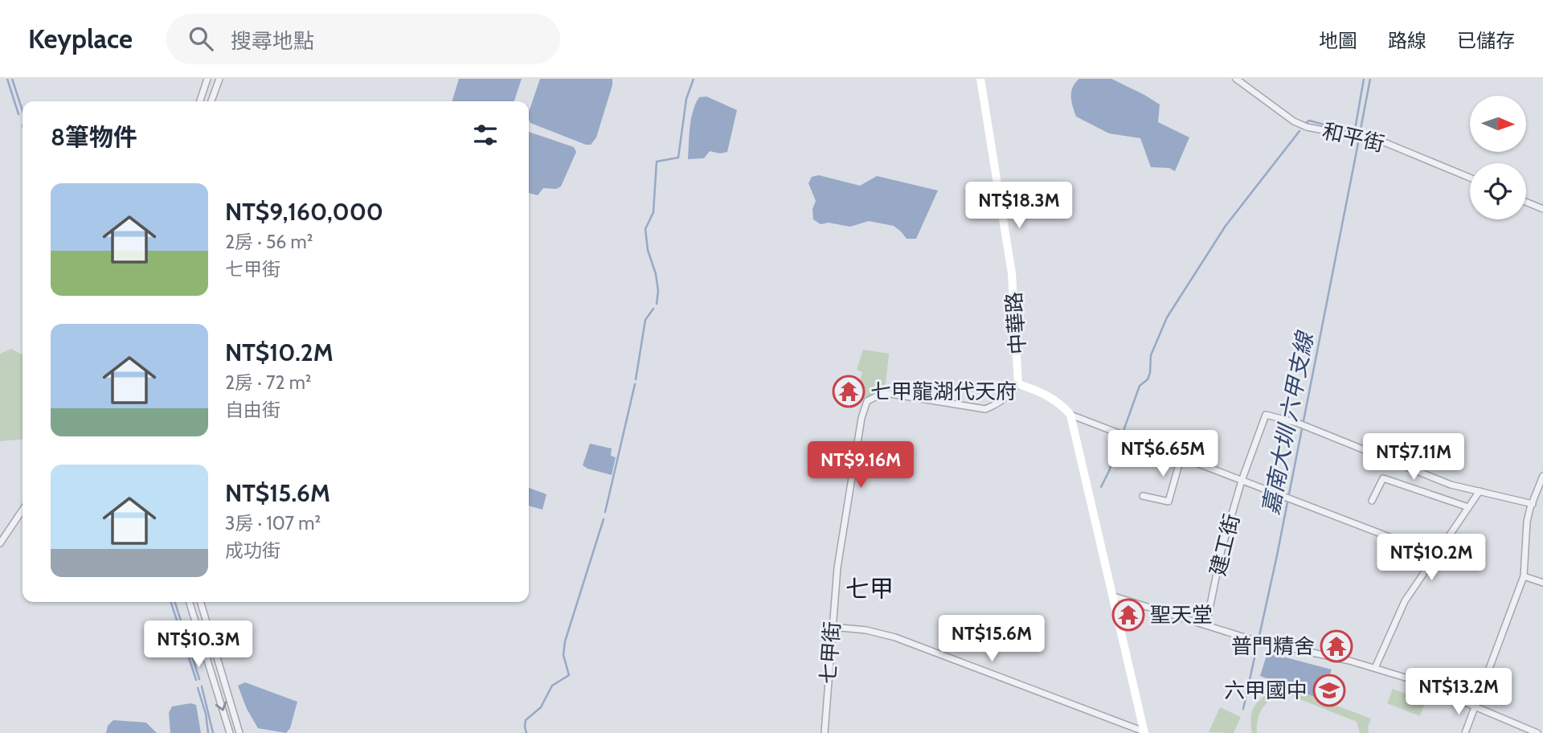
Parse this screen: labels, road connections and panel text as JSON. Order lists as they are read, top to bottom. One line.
{"streets":{"street":["和平街","中華路","建工街","七甲街"]},"crossings":[["中華路","七甲街"]],"districts":["七甲"],"water":["嘉南大圳 六甲支線"],"places":{"temple":["七甲龍湖代天府","聖天堂","普門精舍"],"school or university":["六甲國中"]},"north":"right","page":{"header":"Keyplace","search":"搜尋地點","nav":["地圖","路線","已儲存"],"heading":"8筆物件","list":[{"name":"NT$9,160,000","note":"2房 · 56 m² · 七甲街"},{"name":"NT$10.2M","note":"2房 · 72 m² · 自由街"},{"name":"NT$15.6M","note":"3房 · 107 m² · 成功街"}],"price":["NT$18.3M","NT$6.65M","NT$7.11M","NT$9.16M","NT$10.2M","NT$15.6M","NT$10.3M","NT$13.2M"]}}
